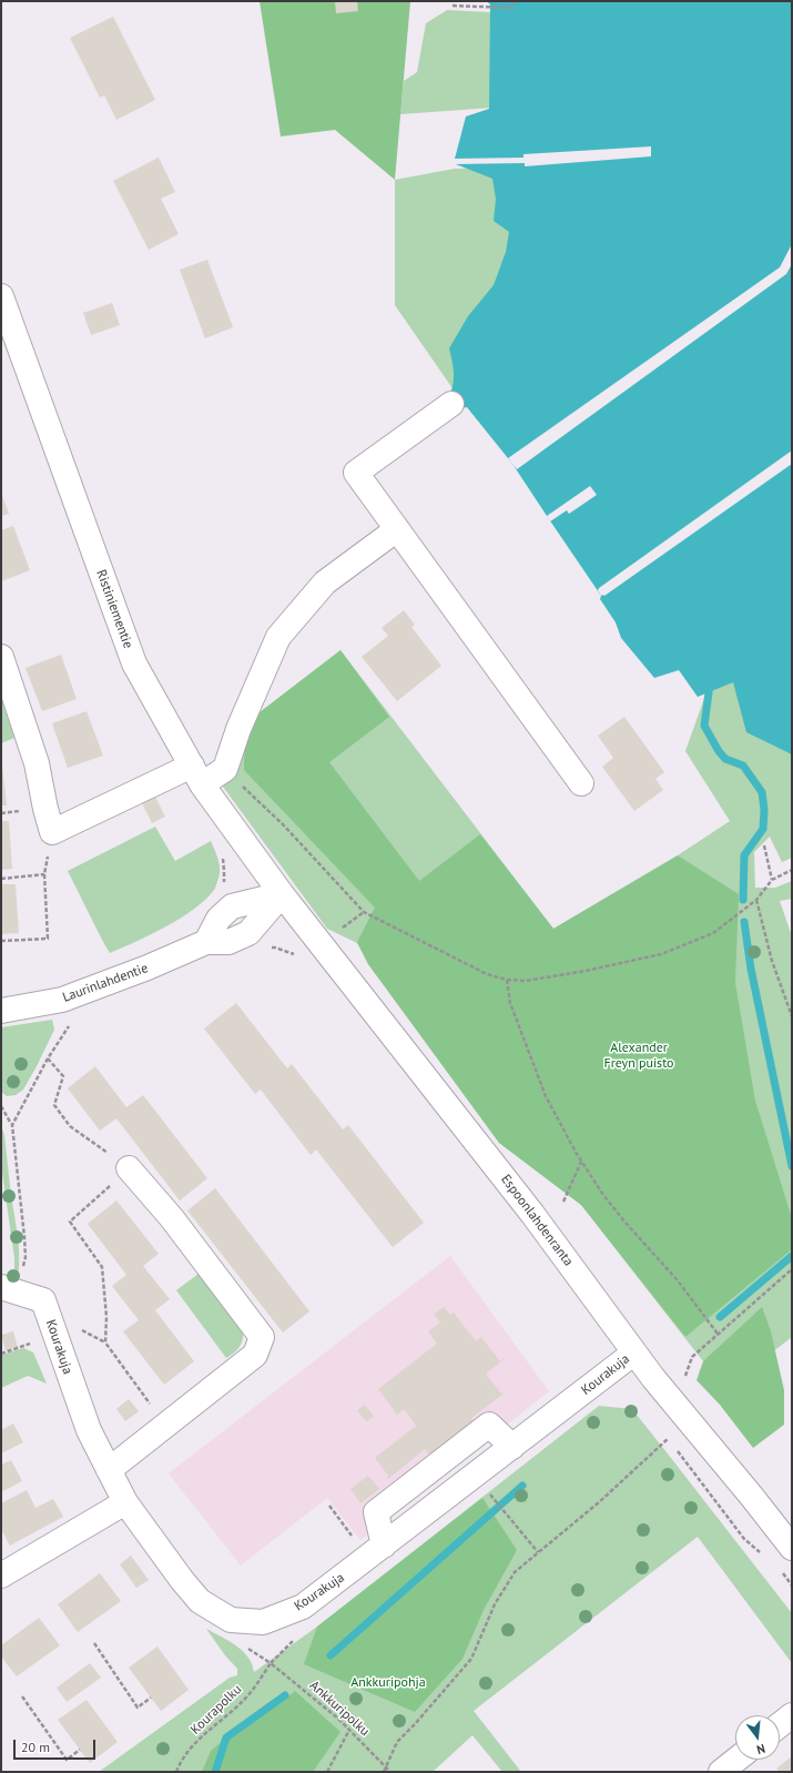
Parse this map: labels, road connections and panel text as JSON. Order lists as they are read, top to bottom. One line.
{"streets":{"street":["Ristiniementie","Laurinlahdentie","Espoonlahdenranta","Kourakuja"],"path":["Ankkuripolku","Kourapolku"]},"crossings":[["Ristiniementie","Laurinlahdentie"],["Ristiniementie","Espoonlahdenranta"],["Laurinlahdentie","Espoonlahdenranta"],["Espoonlahdenranta","Kourakuja"],["Ankkuripolku","Kourapolku"]],"parks":["Alexander Freyn puisto","Ankkuripohja"],"scale_bar":"20 m","north":"bottom"}
